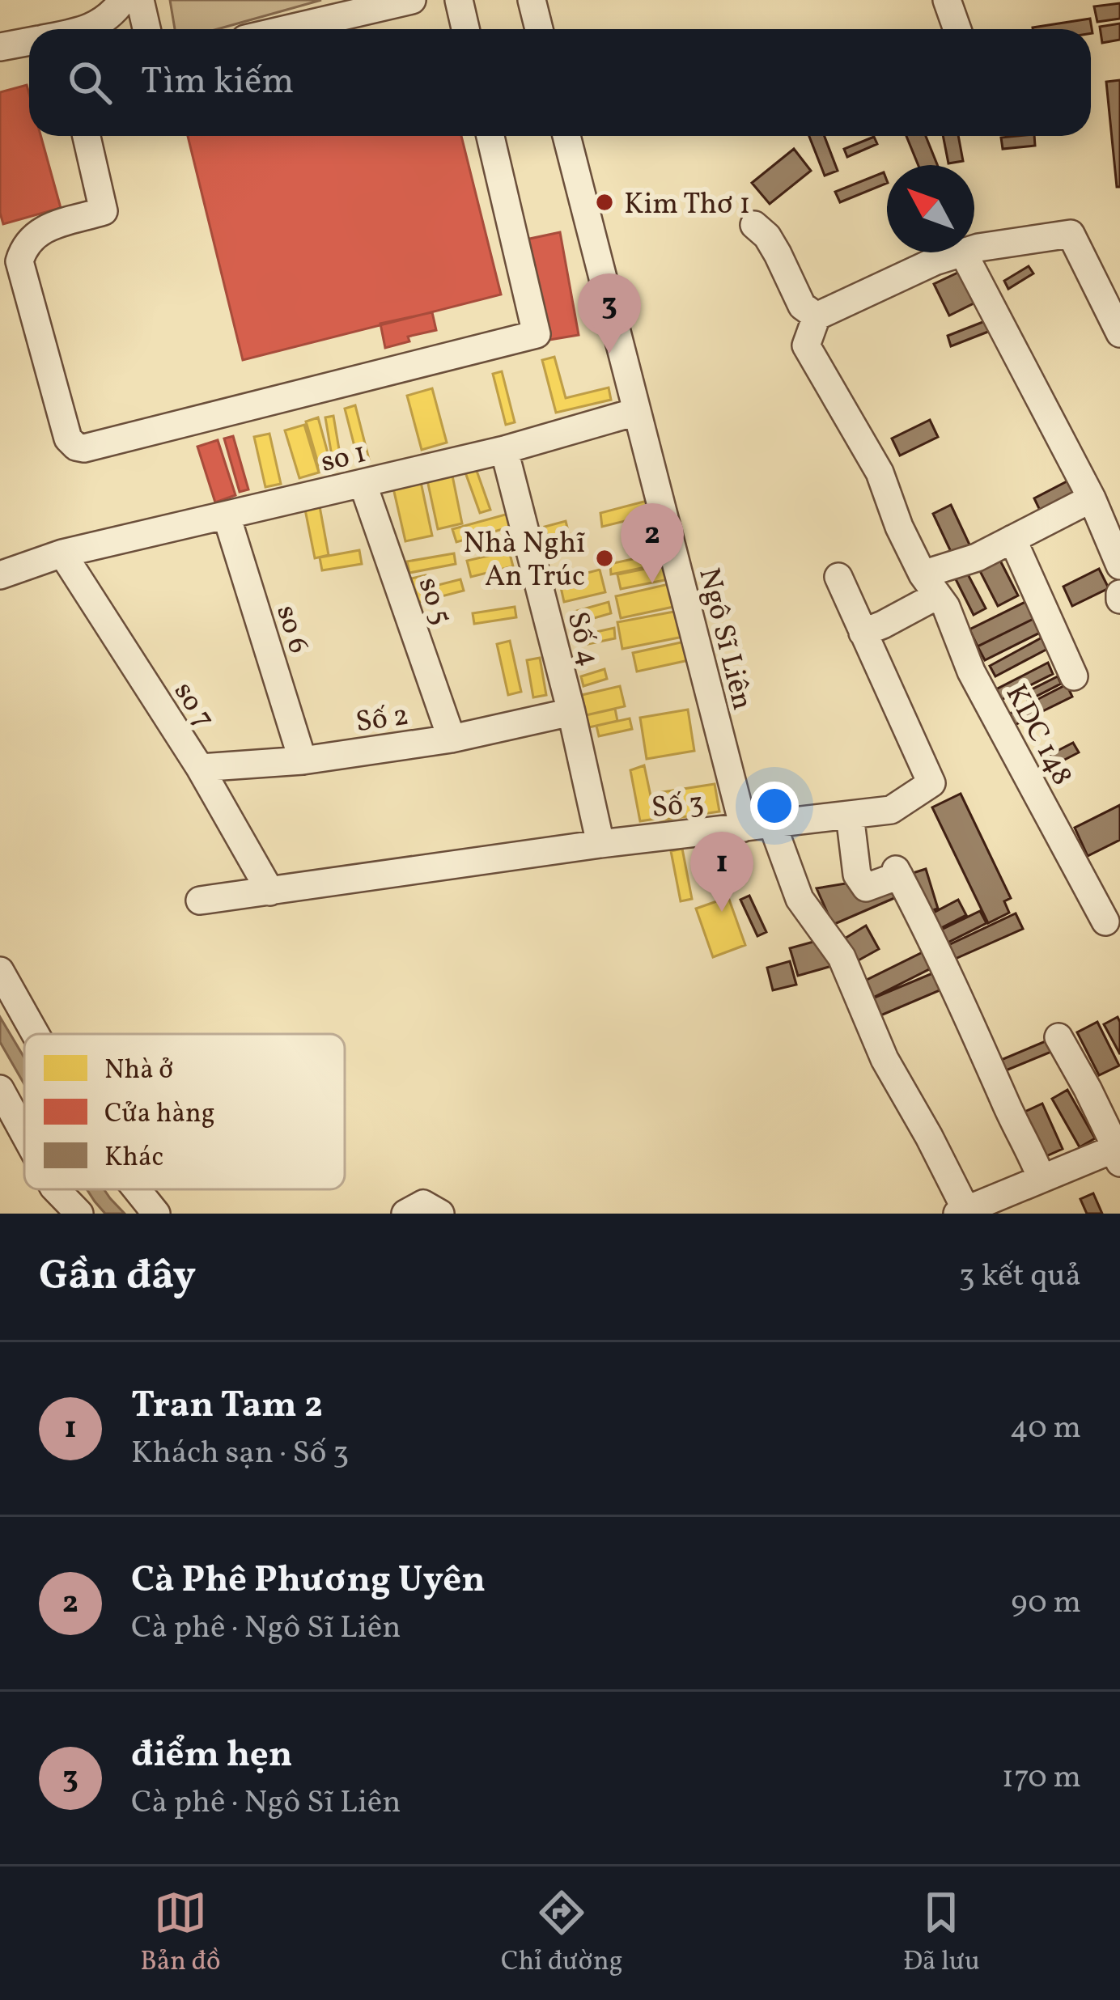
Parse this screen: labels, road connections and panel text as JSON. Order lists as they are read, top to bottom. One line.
{"streets":{"street":["so 1","so 5","so 6","Số 4","Ngô Sĩ Liên","so 7","Số 2","KDC 148","Số 3"]},"crossings":[["so 1","so 5"],["so 1","so 6"],["so 1","Số 4"],["so 1","Ngô Sĩ Liên"],["so 1","so 7"],["so 5","Số 2"],["so 6","Số 2"],["Số 4","Số 2"],["Số 4","Số 3"],["Ngô Sĩ Liên","Số 3"],["so 7","Số 2"],["so 7","Số 3"]],"places":["Kim Thơ 1","Nhà Nghĩ An Trúc"],"legend":["Nhà ở","Cửa hàng","Khác"],"north":"top left","page":{"search":"Tìm kiếm","pins":["3","2","1"],"heading":["Gần đây","3 kết quả"],"list":[{"mark":"1","name":"Tran Tam 2","note":"Khách sạn · Số 3","value":"40 m"},{"mark":"2","name":"Cà Phê Phương Uyên","note":"Cà phê · Ngô Sĩ Liên","value":"90 m"},{"mark":"3","name":"điểm hẹn","note":"Cà phê · Ngô Sĩ Liên","value":"170 m"}],"nav":["Bản đồ","Chỉ đường","Đã lưu"]}}
